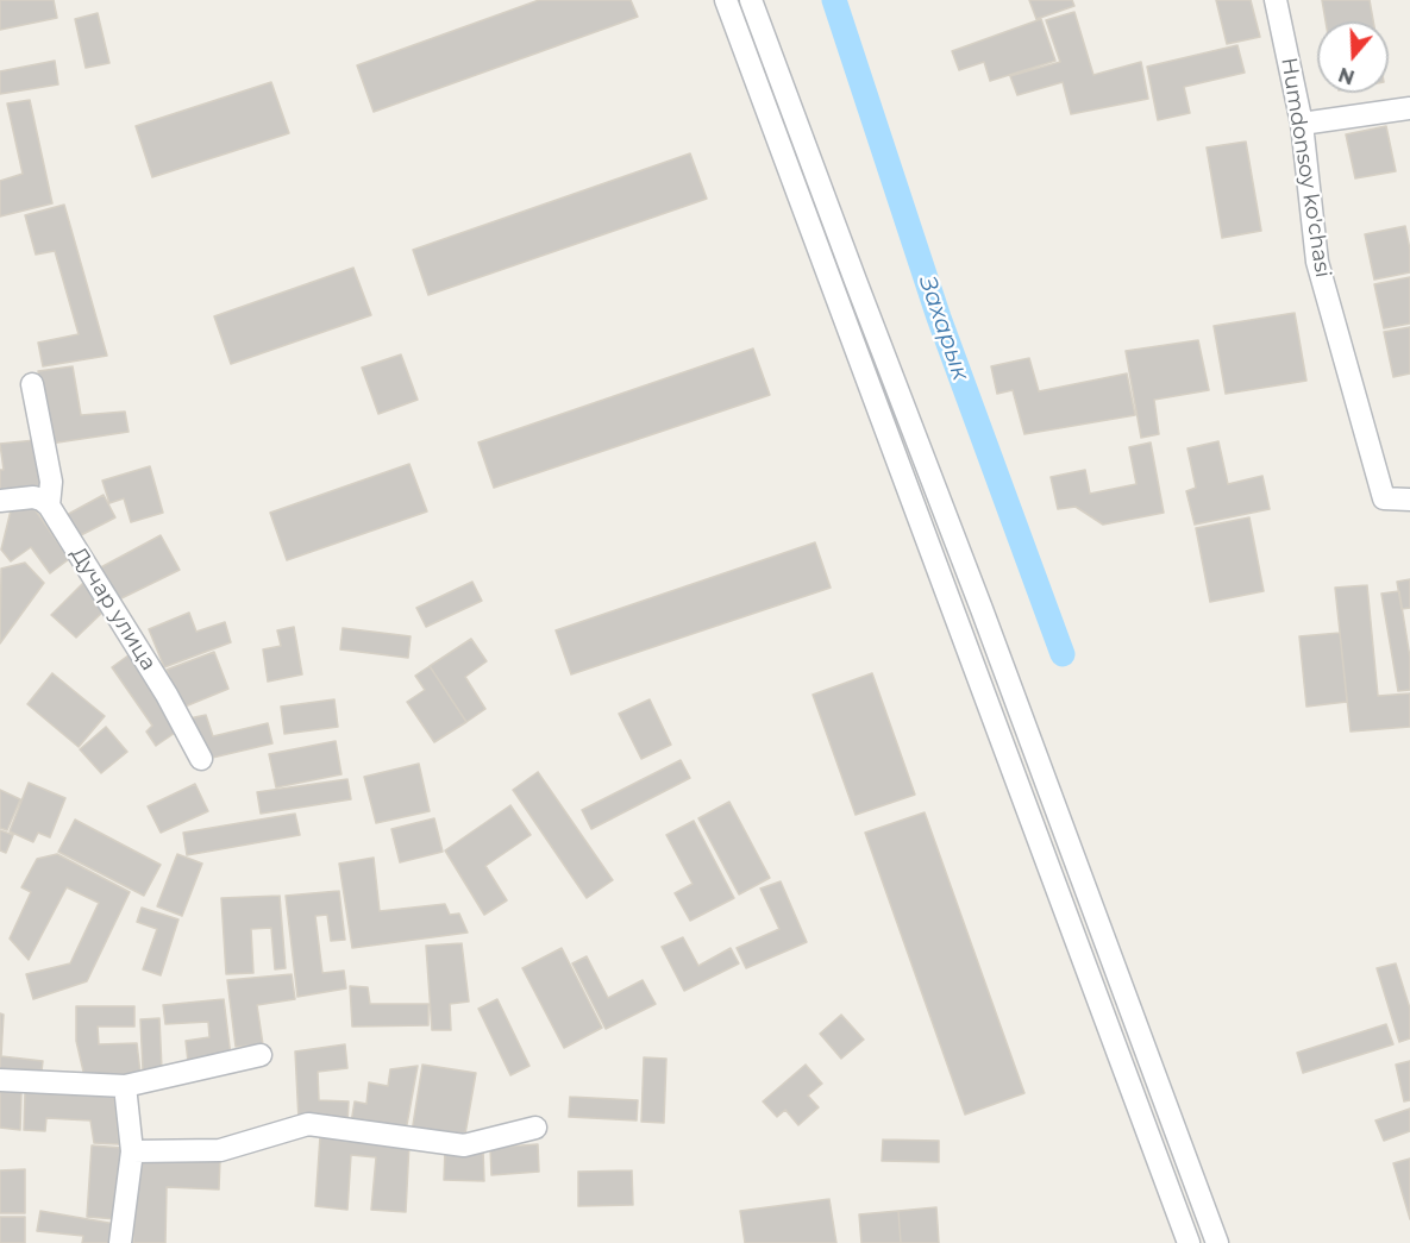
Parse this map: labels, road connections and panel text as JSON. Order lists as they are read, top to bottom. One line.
{"streets":{"street":["Humdonsoy ko'chasi","Дучар улица"]},"water":["Захарык"],"north":"bottom"}
